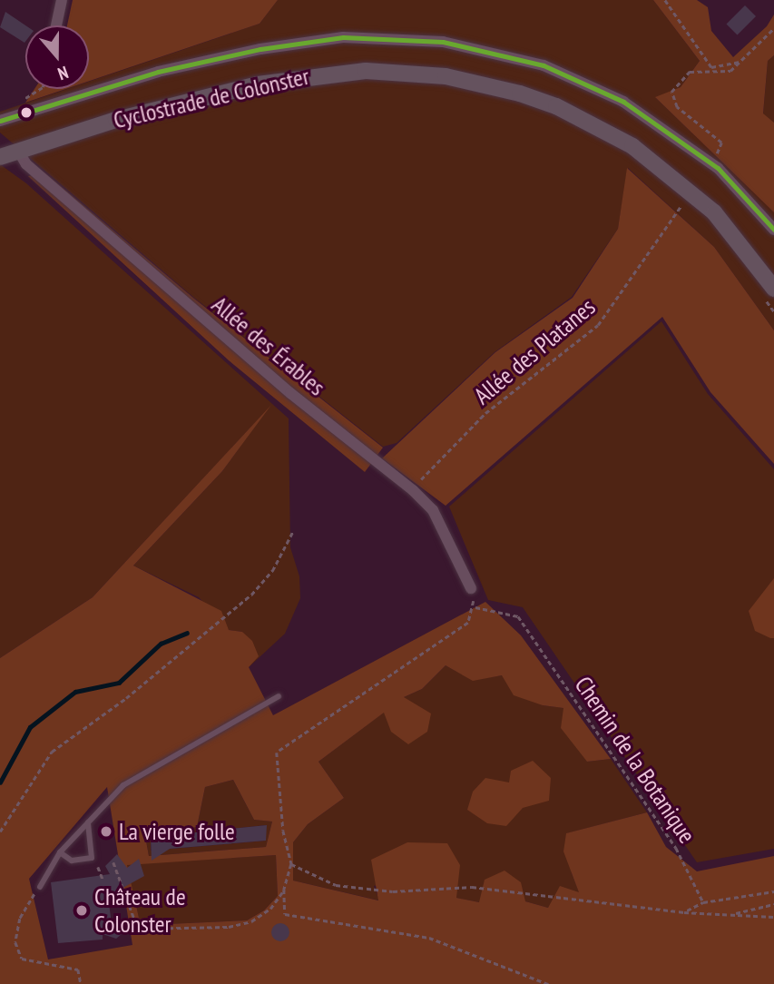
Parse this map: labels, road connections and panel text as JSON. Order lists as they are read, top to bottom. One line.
{"streets":{"street":["Allée des Érables"],"path":["Allée des Platanes","Chemin de la Botanique"]},"crossings":[["Allée des Érables","Allée des Platanes"]],"places":["La vierge folle","Château de Colonster"],"north":"bottom"}
